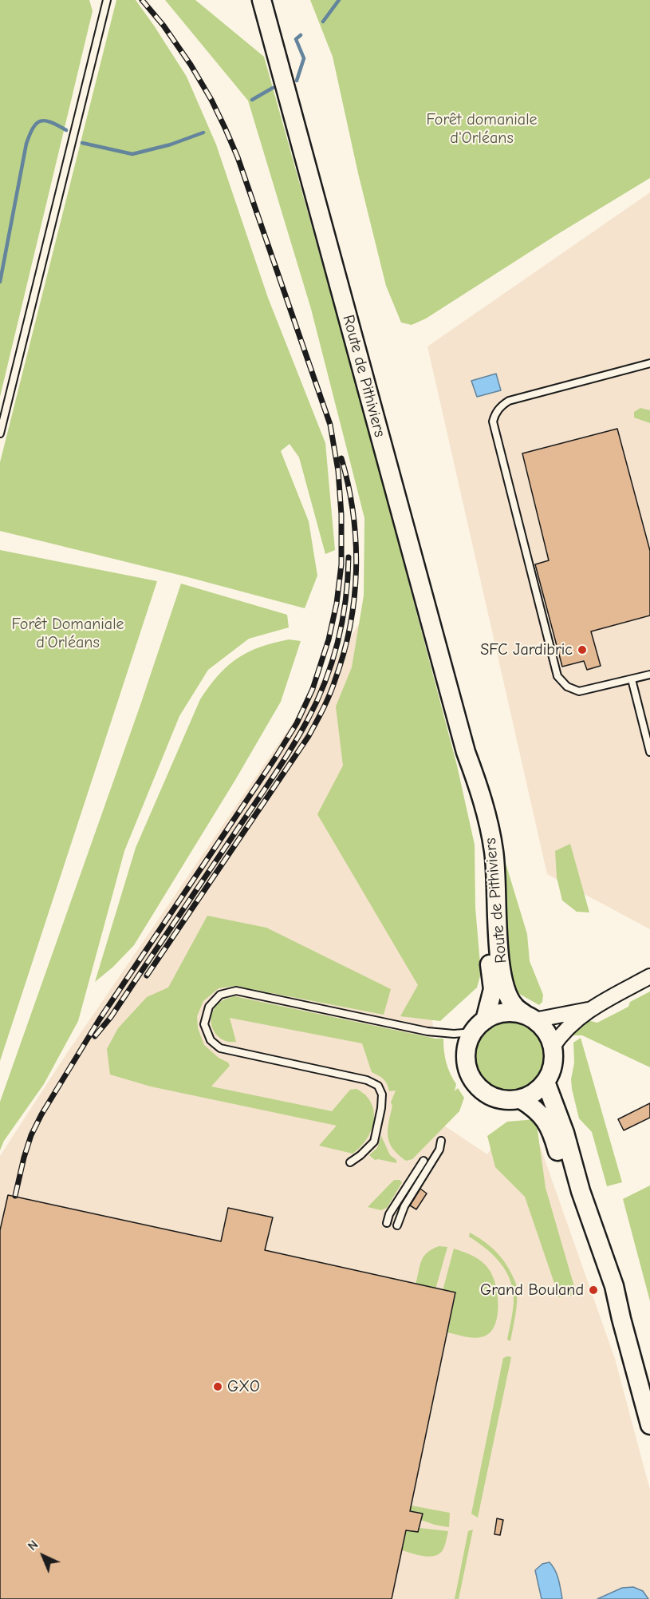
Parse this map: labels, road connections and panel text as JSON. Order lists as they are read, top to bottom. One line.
{"streets":{"main road":["Route de Pithiviers"]},"parks":["Forêt domaniale d'Orléans","Forêt Domaniale d'Orléans"],"places":["SFC Jardibric","Grand Bouland","GXO"],"north":"top left"}
